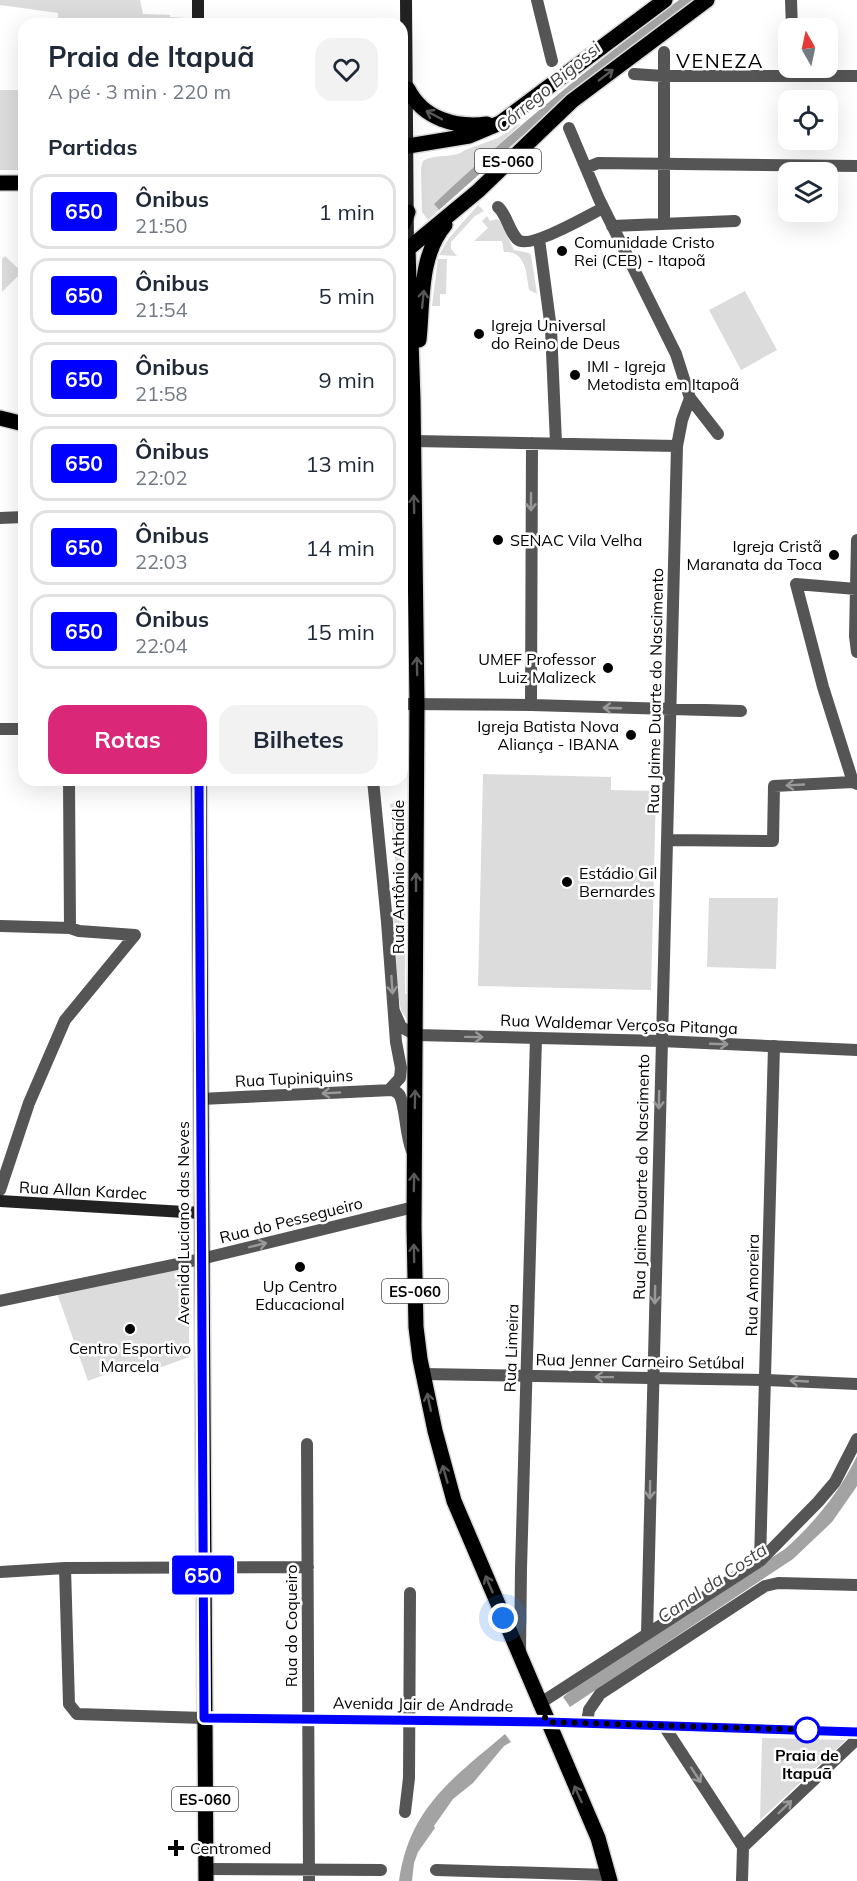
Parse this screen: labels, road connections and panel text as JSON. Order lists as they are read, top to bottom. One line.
{"streets":{"main road":["ES-060","Rua Antônio Athaíde","Rua Allan Kardec","Avenida Luciano das Neves","Avenida Jair de Andrade"],"street":["Rua Jaime Duarte do Nascimento","Rua Waldemar Verçosa Pitanga","Rua Tupiniquins","Rua do Pessegueiro","Rua Amoreira","Rua Limeira","Rua Jenner Carneiro Setúbal","Rua do Coqueiro"]},"crossings":[["ES-060","Rua Antônio Athaíde"],["ES-060","Rua Waldemar Verçosa Pitanga"],["ES-060","Rua do Pessegueiro"],["ES-060","Rua Limeira"],["ES-060","Rua Jenner Carneiro Setúbal"],["ES-060","Avenida Jair de Andrade"],["Rua Jaime Duarte do Nascimento","Rua Waldemar Verçosa Pitanga"],["Rua Jaime Duarte do Nascimento","Rua Jenner Carneiro Setúbal"],["Rua Antônio Athaíde","Rua Waldemar Verçosa Pitanga"],["Rua Waldemar Verçosa Pitanga","Rua Amoreira"],["Rua Waldemar Verçosa Pitanga","Rua Limeira"],["Rua Tupiniquins","Avenida Luciano das Neves"],["Rua Allan Kardec","Avenida Luciano das Neves"],["Rua do Pessegueiro","Avenida Luciano das Neves"],["Avenida Luciano das Neves","Avenida Jair de Andrade"],["Rua Amoreira","Rua Jenner Carneiro Setúbal"],["Rua Limeira","Rua Jenner Carneiro Setúbal"],["Rua do Coqueiro","Avenida Jair de Andrade"]],"one_way":["Rua Jaime Duarte do Nascimento","Rua Antônio Athaíde","Rua Waldemar Verçosa Pitanga","Rua Tupiniquins","Rua do Pessegueiro","Rua Jenner Carneiro Setúbal"],"districts":["VENEZA"],"water":["Córrego Bigossi","Canal da Costa"],"places":{"other":["Comunidade Cristo Rei (CEB) - Itapoã","Igreja Universal do Reino de Deus","IMI - Igreja Metodista em Itapoã","SENAC Vila Velha","Igreja Cristã Maranata da Toca","UMEF Professor Luiz Malizeck","Igreja Batista Nova Aliança - IBANA","Estádio Gil Bernardes","Up Centro Educacional","Centro Esportivo Marcela","Praia de Itapuã"],"health":["Centromed"]},"lines":["bus line 650"],"north":"top","page":{"on_map":"650","heading":[["Praia de Itapuã","A pé · 3 min · 220 m"],"Partidas"],"list":[{"mark":"650","name":"Ônibus","note":"21:50","value":"1 min"},{"mark":"650","name":"Ônibus","note":"21:54","value":"5 min"},{"mark":"650","name":"Ônibus","note":"21:58","value":"9 min"},{"mark":"650","name":"Ônibus","note":"22:02","value":"13 min"},{"mark":"650","name":"Ônibus","note":"22:03","value":"14 min"},{"mark":"650","name":"Ônibus","note":"22:04","value":"15 min"}],"buttons":["Rotas","Bilhetes"]}}
